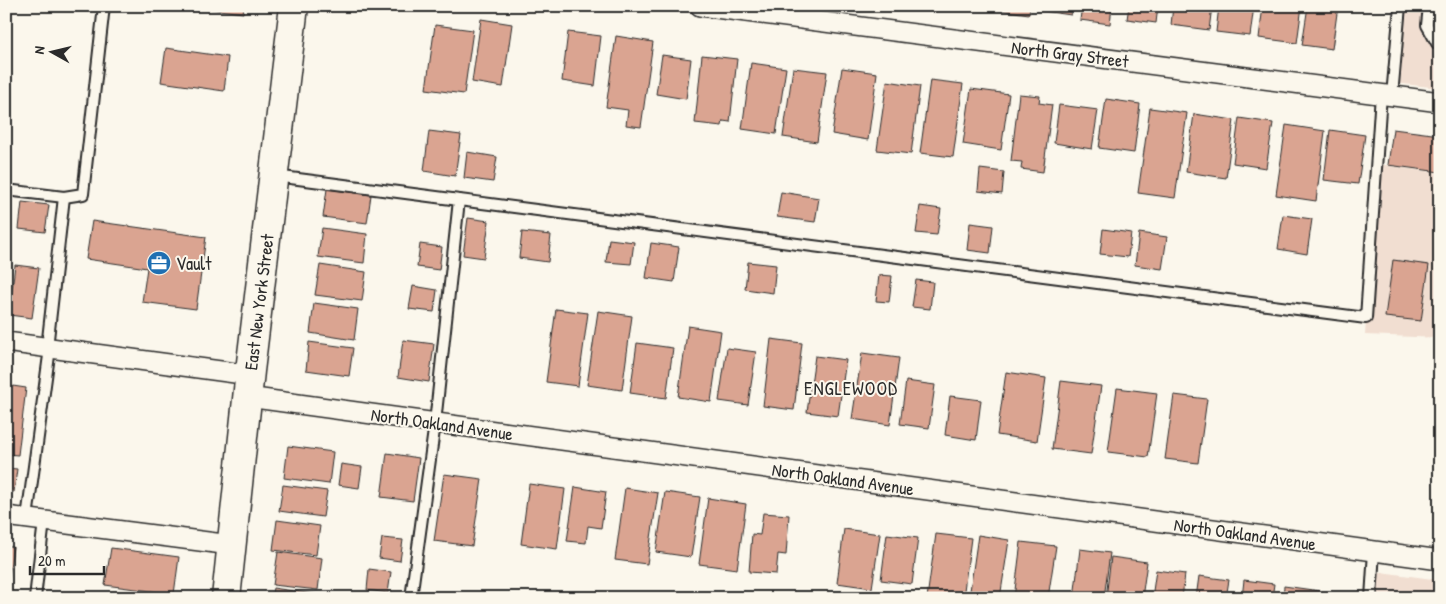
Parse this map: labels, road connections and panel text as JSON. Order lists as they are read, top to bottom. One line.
{"streets":{"main road":["East New York Street"],"street":["North Gray Street","North Oakland Avenue"]},"crossings":[["East New York Street","North Oakland Avenue"]],"districts":["ENGLEWOOD"],"places":{"office":["Vault"]},"scale_bar":"20 m","north":"left"}
